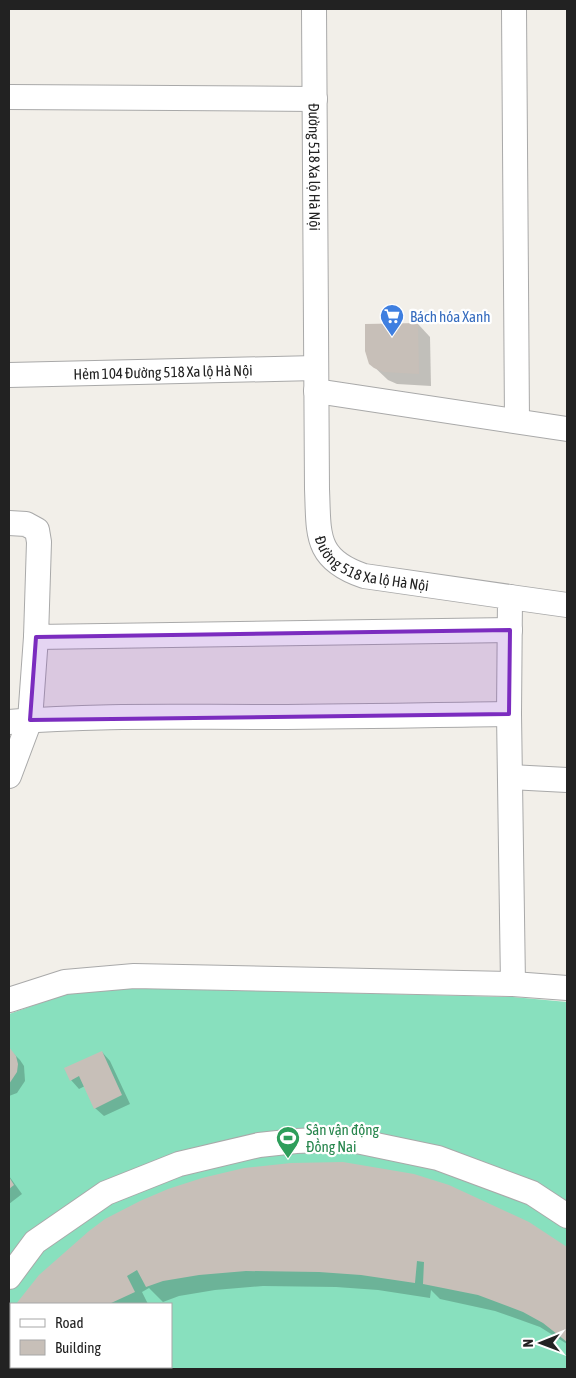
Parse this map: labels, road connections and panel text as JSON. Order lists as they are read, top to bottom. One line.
{"streets":{"street":["Đường 518 Xa lộ Hà Nội","Hẻm 104 Đường 518 Xa lộ Hà Nội"]},"crossings":[["Đường 518 Xa lộ Hà Nội","Hẻm 104 Đường 518 Xa lộ Hà Nội"]],"places":{"supermarket":["Bách hóa Xanh"],"sports":["Sân vận động Đồng Nai"]},"legend":["Road","Building"],"north":"left"}
